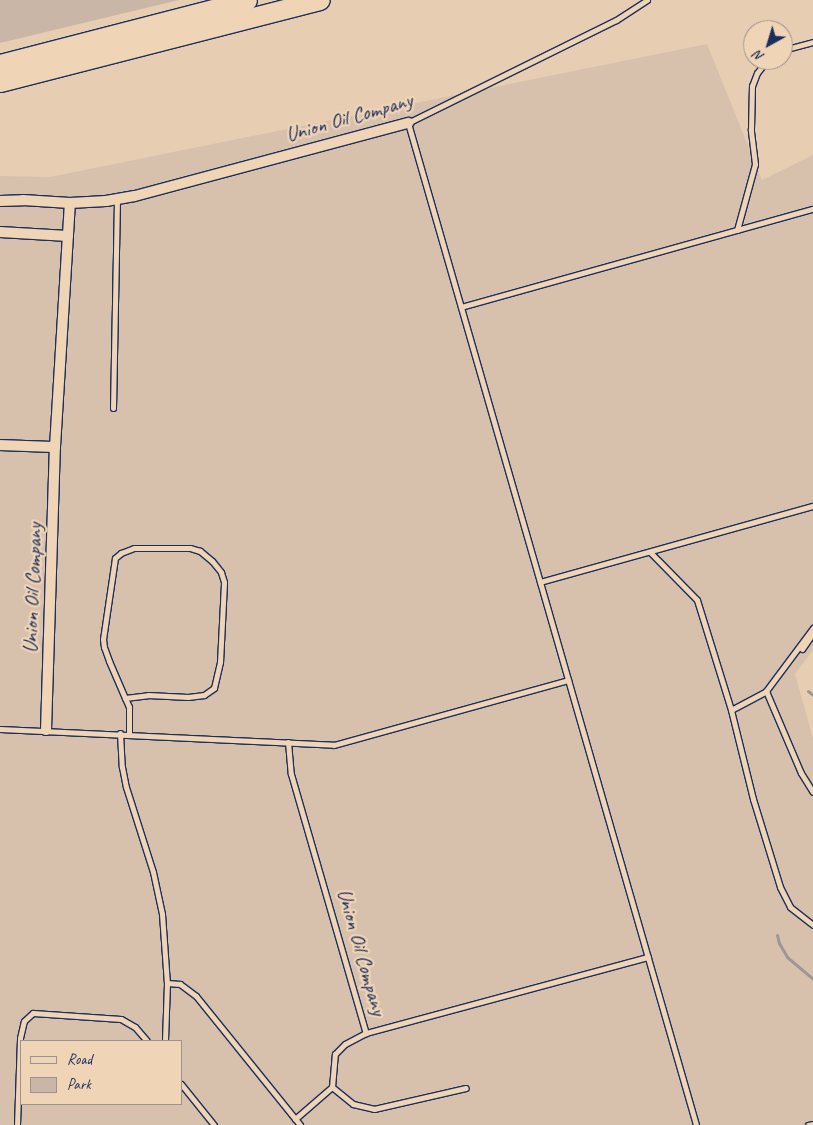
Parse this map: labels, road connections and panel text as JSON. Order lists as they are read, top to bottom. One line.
{"streets":{"street":["Union Oil Company"]},"legend":["Road","Park"],"north":"bottom left"}
